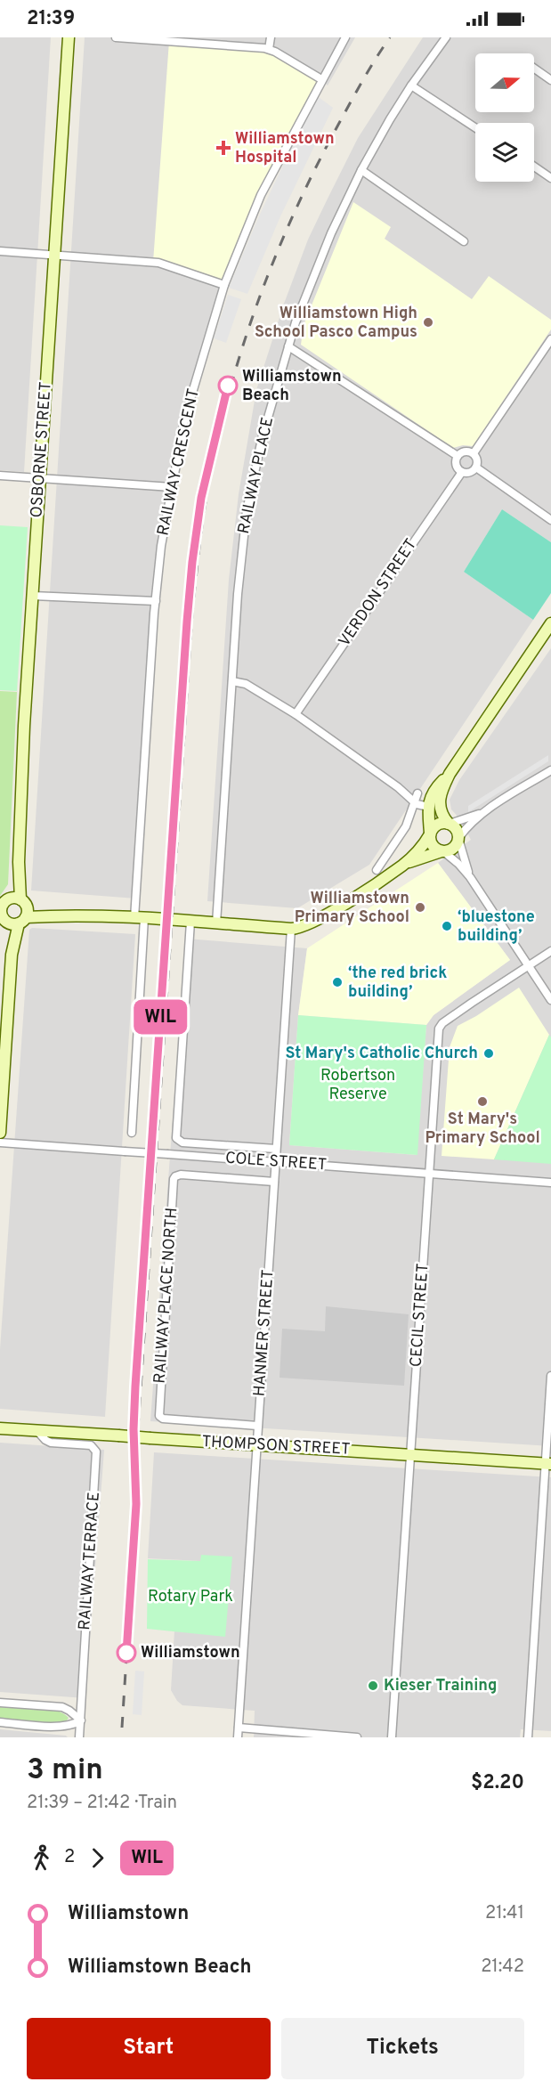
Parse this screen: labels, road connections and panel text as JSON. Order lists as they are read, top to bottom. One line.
{"streets":{"street":["OSBORNE STREET","RAILWAY CRESCENT","RAILWAY PLACE","VERDON STREET","COLE STREET","RAILWAY PLACE NORTH","CECIL STREET","HANMER STREET","THOMPSON STREET","RAILWAY TERRACE"]},"crossings":[["COLE STREET","CECIL STREET"],["COLE STREET","HANMER STREET"],["RAILWAY PLACE NORTH","HANMER STREET"],["CECIL STREET","THOMPSON STREET"],["HANMER STREET","THOMPSON STREET"],["THOMPSON STREET","RAILWAY TERRACE"]],"parks":["Robertson Reserve","Rotary Park"],"places":{"health":["Williamstown Hospital"],"other":["Williamstown High School Pasco Campus","Williamstown Beach","Williamstown Primary School","‘bluestone building’","‘the red brick building’","St Mary's Catholic Church","St Mary's Primary School","Williamstown","Kieser Training"]},"north":"right","page":{"status":"21:39","on_map":"WIL","heading":["3 min","21:39 – 21:42 · Train","$2.20"],"legs":["2","WIL"],"list":[{"name":"Williamstown","value":"21:41"},{"name":"Williamstown Beach","value":"21:42"}],"buttons":["Start","Tickets"]}}
